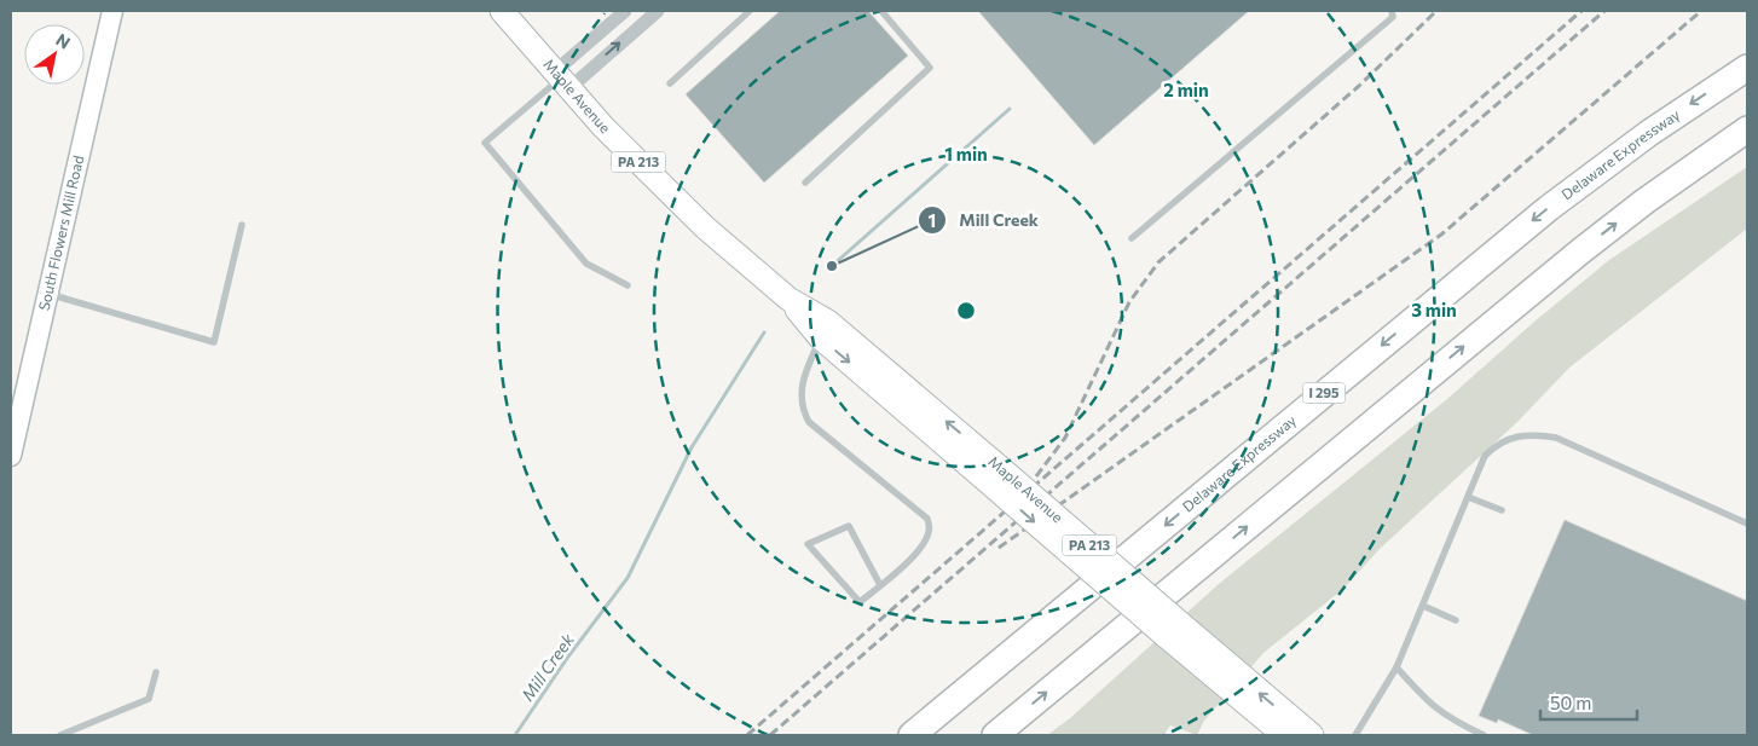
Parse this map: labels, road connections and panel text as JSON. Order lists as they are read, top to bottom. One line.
{"streets":{"highway":["Delaware Expressway","I 295"],"main road":["Maple Avenue","PA 213","South Flowers Mill Road"]},"water":["Mill Creek"],"places":["Mill Creek"],"scale_bar":"50 m","north":"top right","rings":["2 min","1 min","3 min"]}
